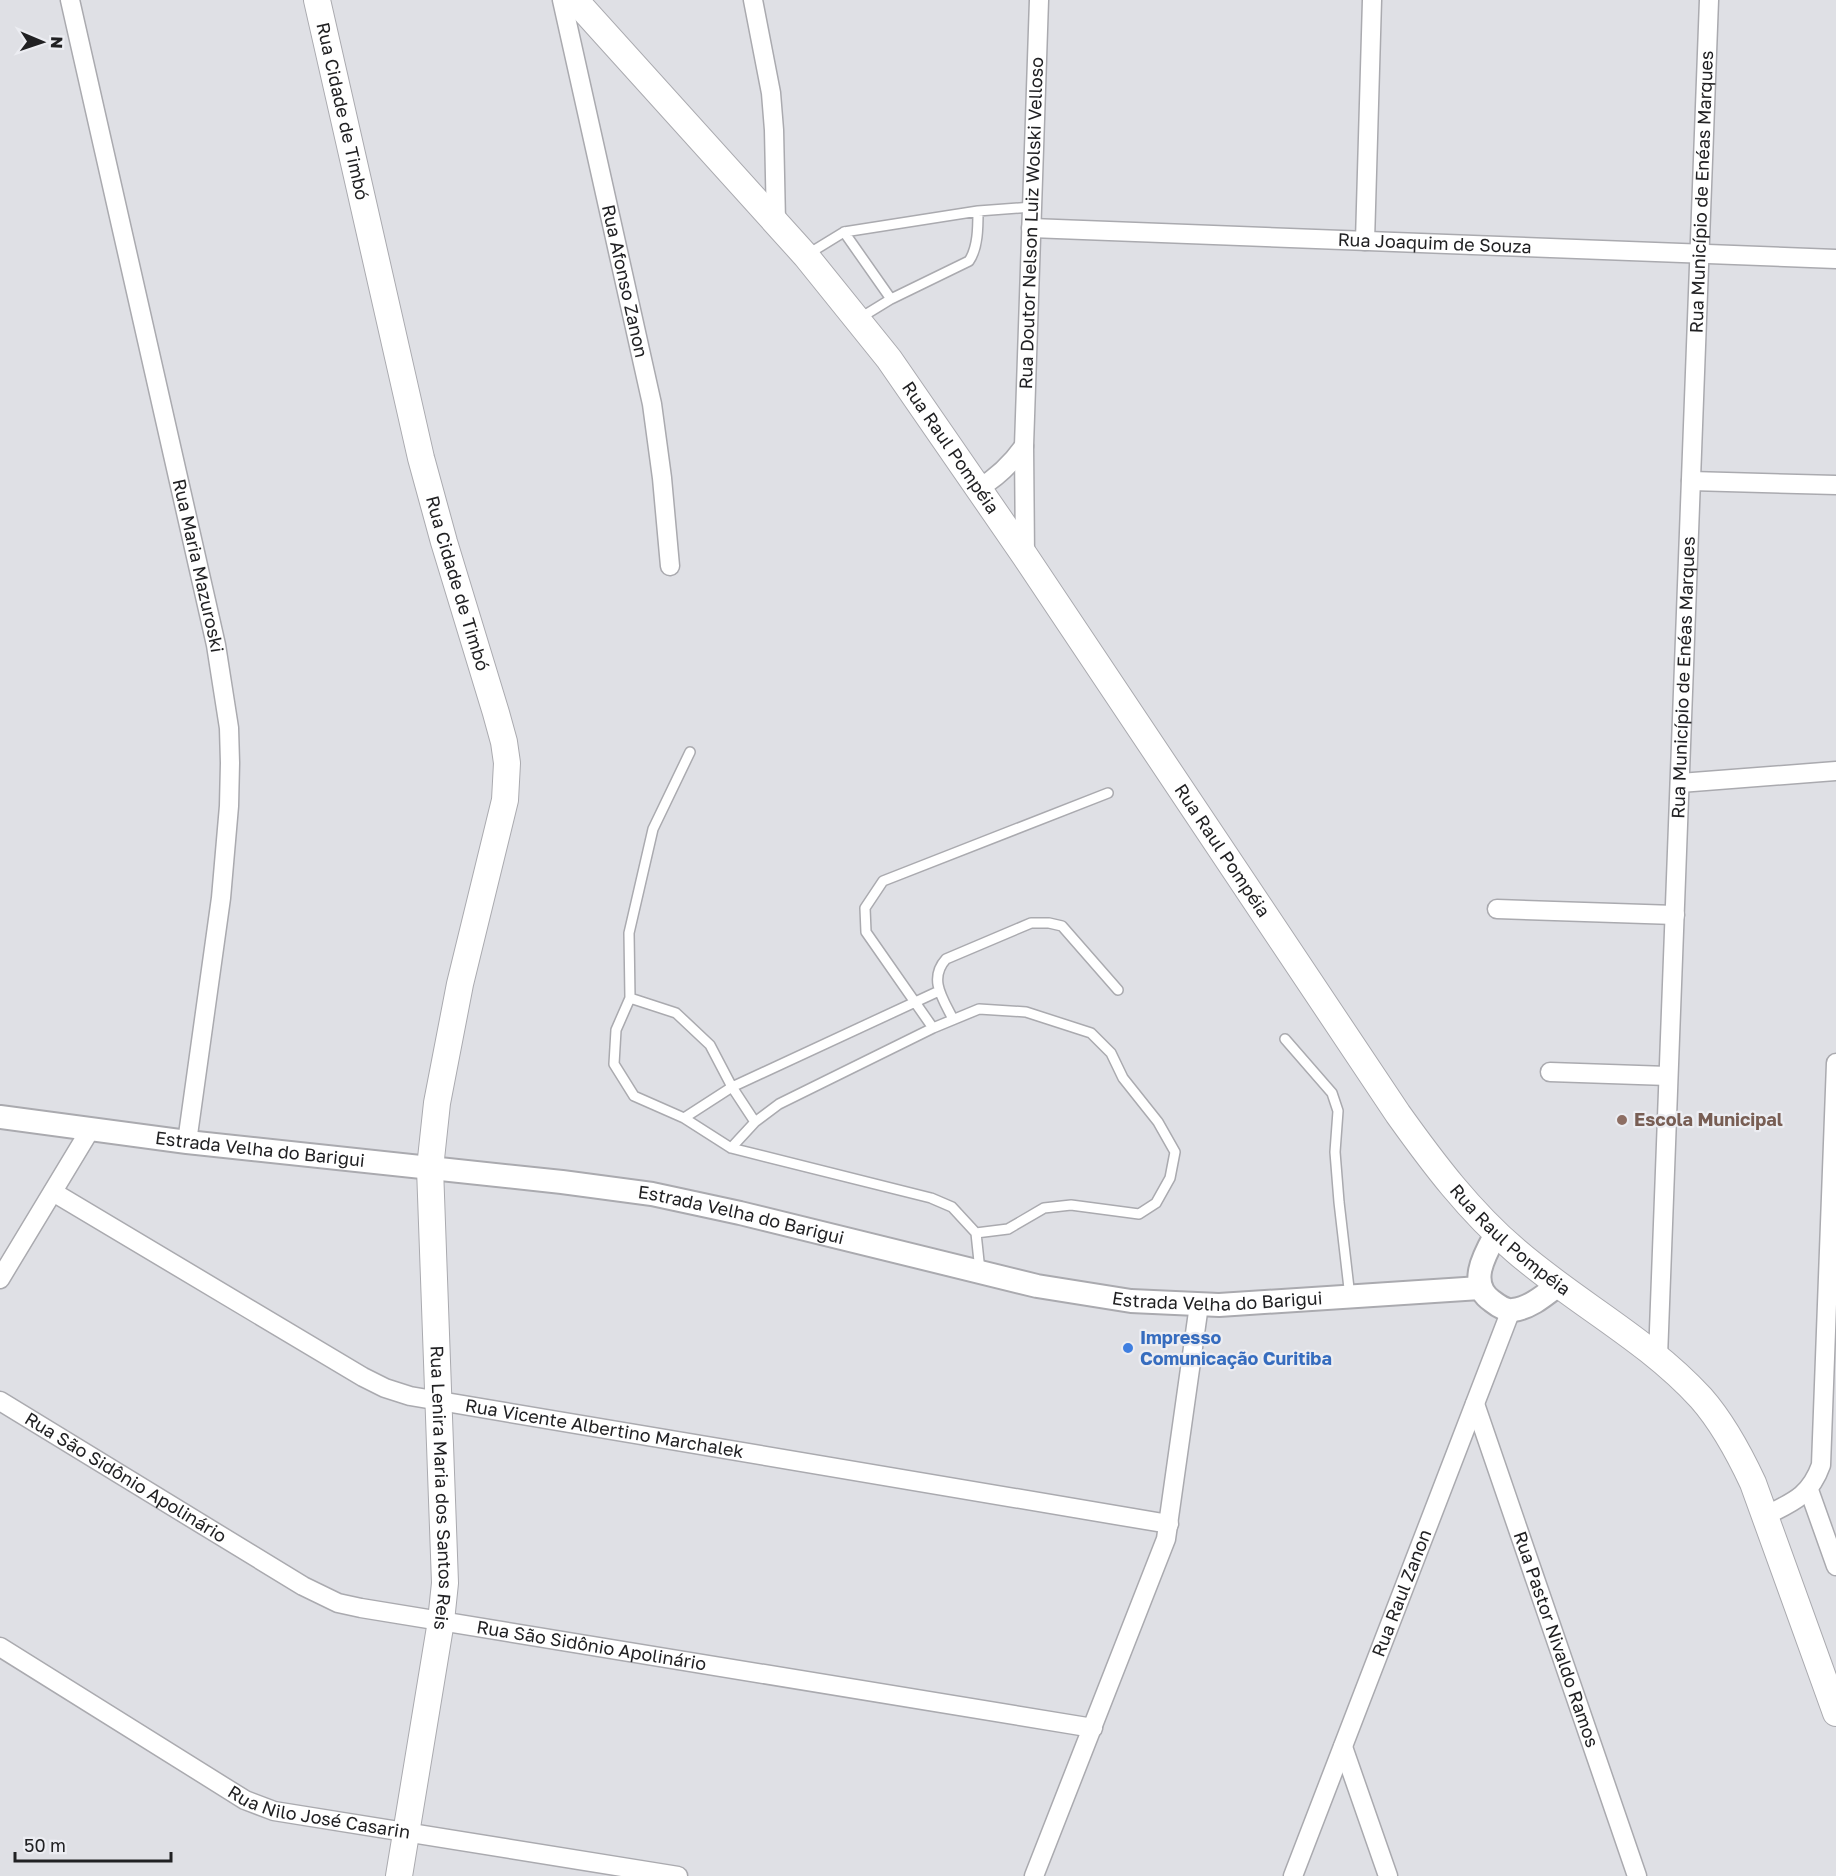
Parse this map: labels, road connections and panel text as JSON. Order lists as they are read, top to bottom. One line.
{"streets":{"main road":["Rua Cidade de Timbó","Rua Raul Pompéia","Rua Lenira Maria dos Santos Reis"],"street":["Rua Município de Enéas Marques","Rua Doutor Nelson Luiz Wolski Velloso","Rua Joaquim de Souza","Rua Afonso Zanon","Rua Maria Mazuroski","Estrada Velha do Barigui","Rua Vicente Albertino Marchalek","Rua São Sidônio Apolinário","Rua Raul Zanon","Rua Pastor Nivaldo Ramos","Rua Nilo José Casarin"]},"crossings":[["Rua Cidade de Timbó","Estrada Velha do Barigui"],["Rua Cidade de Timbó","Rua Lenira Maria dos Santos Reis"],["Rua Município de Enéas Marques","Rua Joaquim de Souza"],["Rua Município de Enéas Marques","Rua Raul Pompéia"],["Rua Doutor Nelson Luiz Wolski Velloso","Rua Joaquim de Souza"],["Rua Doutor Nelson Luiz Wolski Velloso","Rua Raul Pompéia"],["Rua Maria Mazuroski","Estrada Velha do Barigui"],["Estrada Velha do Barigui","Rua Lenira Maria dos Santos Reis"],["Rua Vicente Albertino Marchalek","Rua Lenira Maria dos Santos Reis"],["Rua São Sidônio Apolinário","Rua Lenira Maria dos Santos Reis"],["Rua Lenira Maria dos Santos Reis","Rua Nilo José Casarin"],["Rua Raul Zanon","Rua Pastor Nivaldo Ramos"]],"places":["Escola Municipal","Impresso Comunicação Curitiba"],"scale_bar":"50 m","north":"right"}
